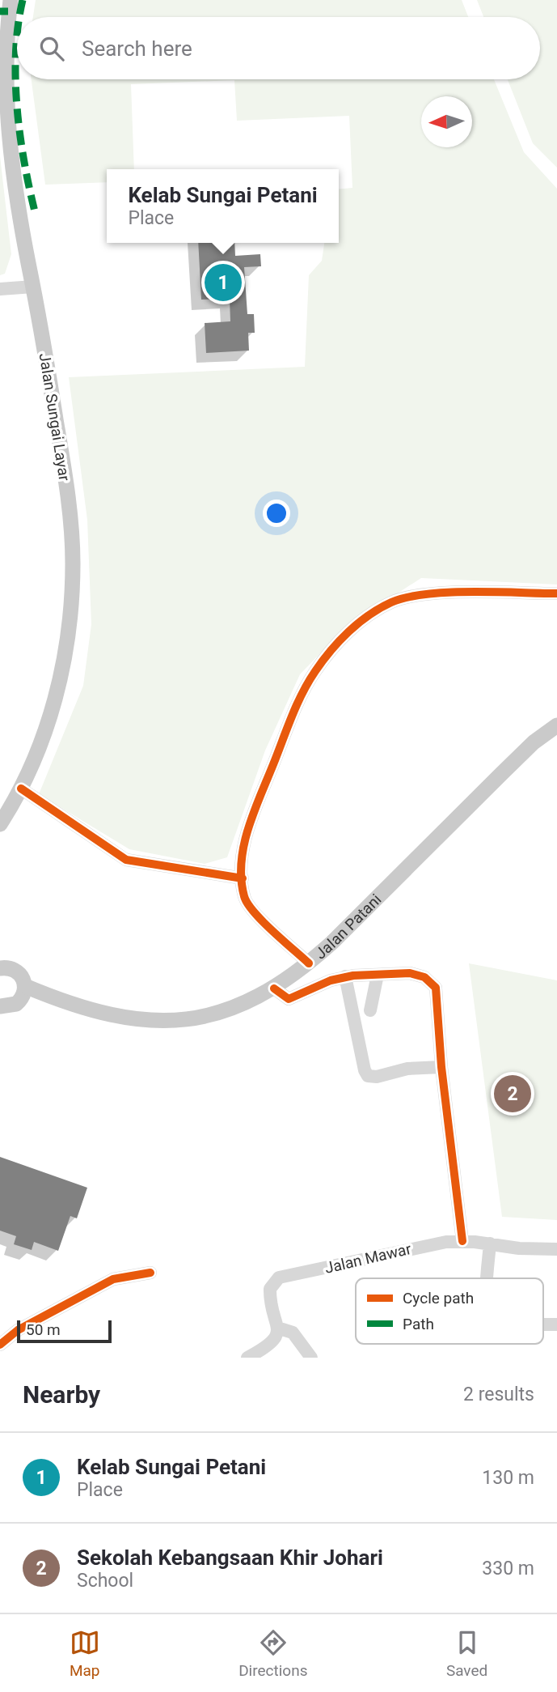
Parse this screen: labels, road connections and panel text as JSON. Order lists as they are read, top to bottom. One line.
{"streets":{"main road":["Jalan Sungai Layar","Jalan Patani"],"street":["Jalan Mawar"]},"legend":["Cycle path","Path"],"scale_bar":"50 m","north":"left","page":{"search":"Search here","popup":["Kelab Sungai Petani","Place"],"pins":["1","2"],"scale":"50 m","heading":["Nearby","2 results"],"list":[{"mark":"1","name":"Kelab Sungai Petani","note":"Place","value":"130 m"},{"mark":"2","name":"Sekolah Kebangsaan Khir Johari","note":"School","value":"330 m"}],"nav":["Map","Directions","Saved"]}}
